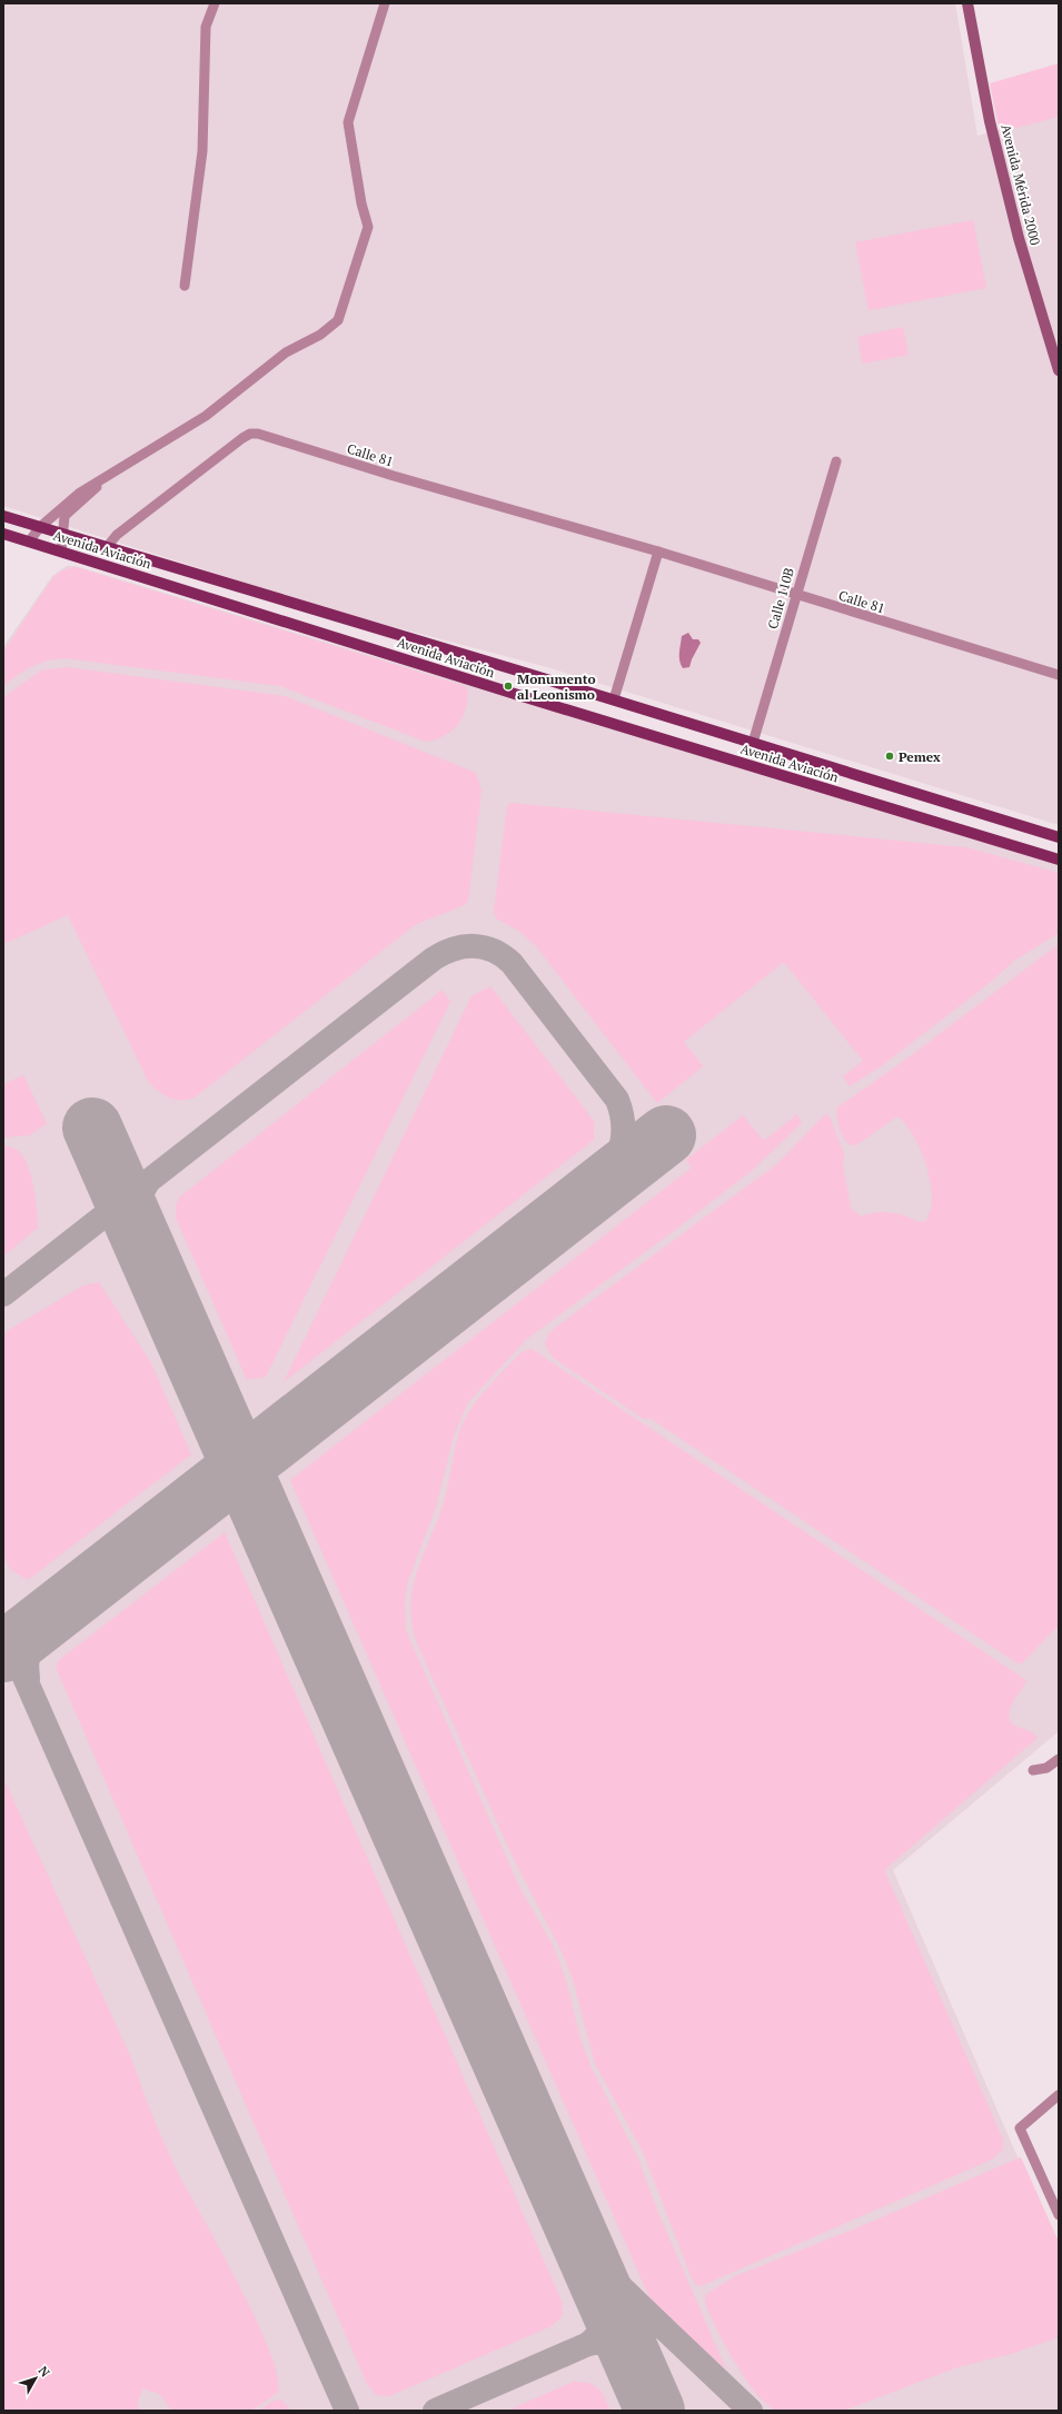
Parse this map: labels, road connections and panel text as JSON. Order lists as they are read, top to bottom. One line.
{"streets":{"main road":["Avenida Mérida 2000","Avenida Aviación"],"street":["Calle 81","Calle 110B"]},"crossings":[["Calle 81","Avenida Aviación"],["Calle 81","Calle 110B"],["Avenida Aviación","Calle 110B"]],"places":["Monumento al Leonismo","Pemex"],"north":"top right"}
